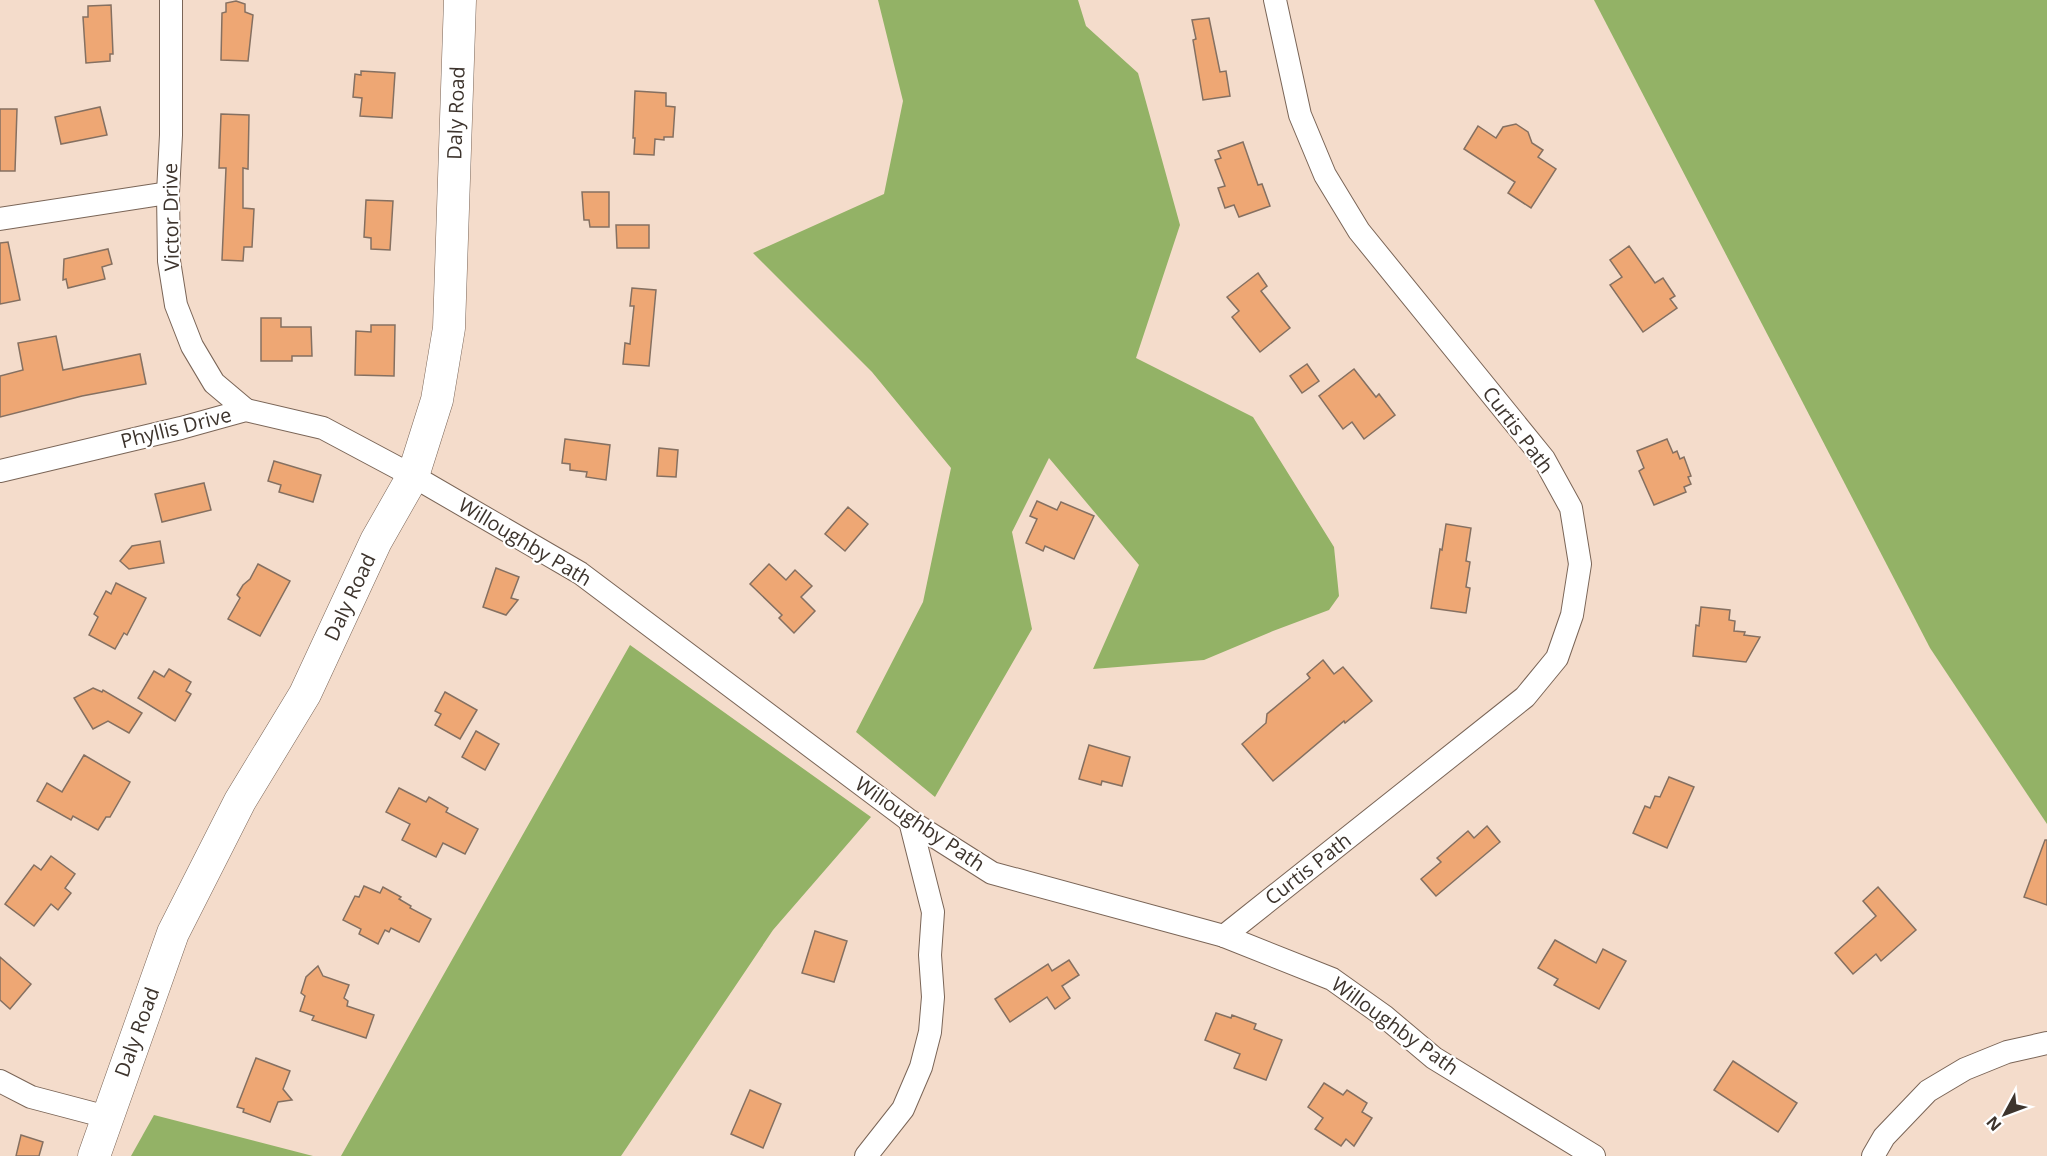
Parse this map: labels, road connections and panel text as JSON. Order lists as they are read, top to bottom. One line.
{"streets":{"street":["Daly Road","Victor Drive","Phyllis Drive","Curtis Path","Willoughby Path"]},"crossings":[["Daly Road","Phyllis Drive"],["Daly Road","Willoughby Path"],["Victor Drive","Phyllis Drive"],["Phyllis Drive","Willoughby Path"],["Curtis Path","Willoughby Path"]],"north":"bottom left"}
